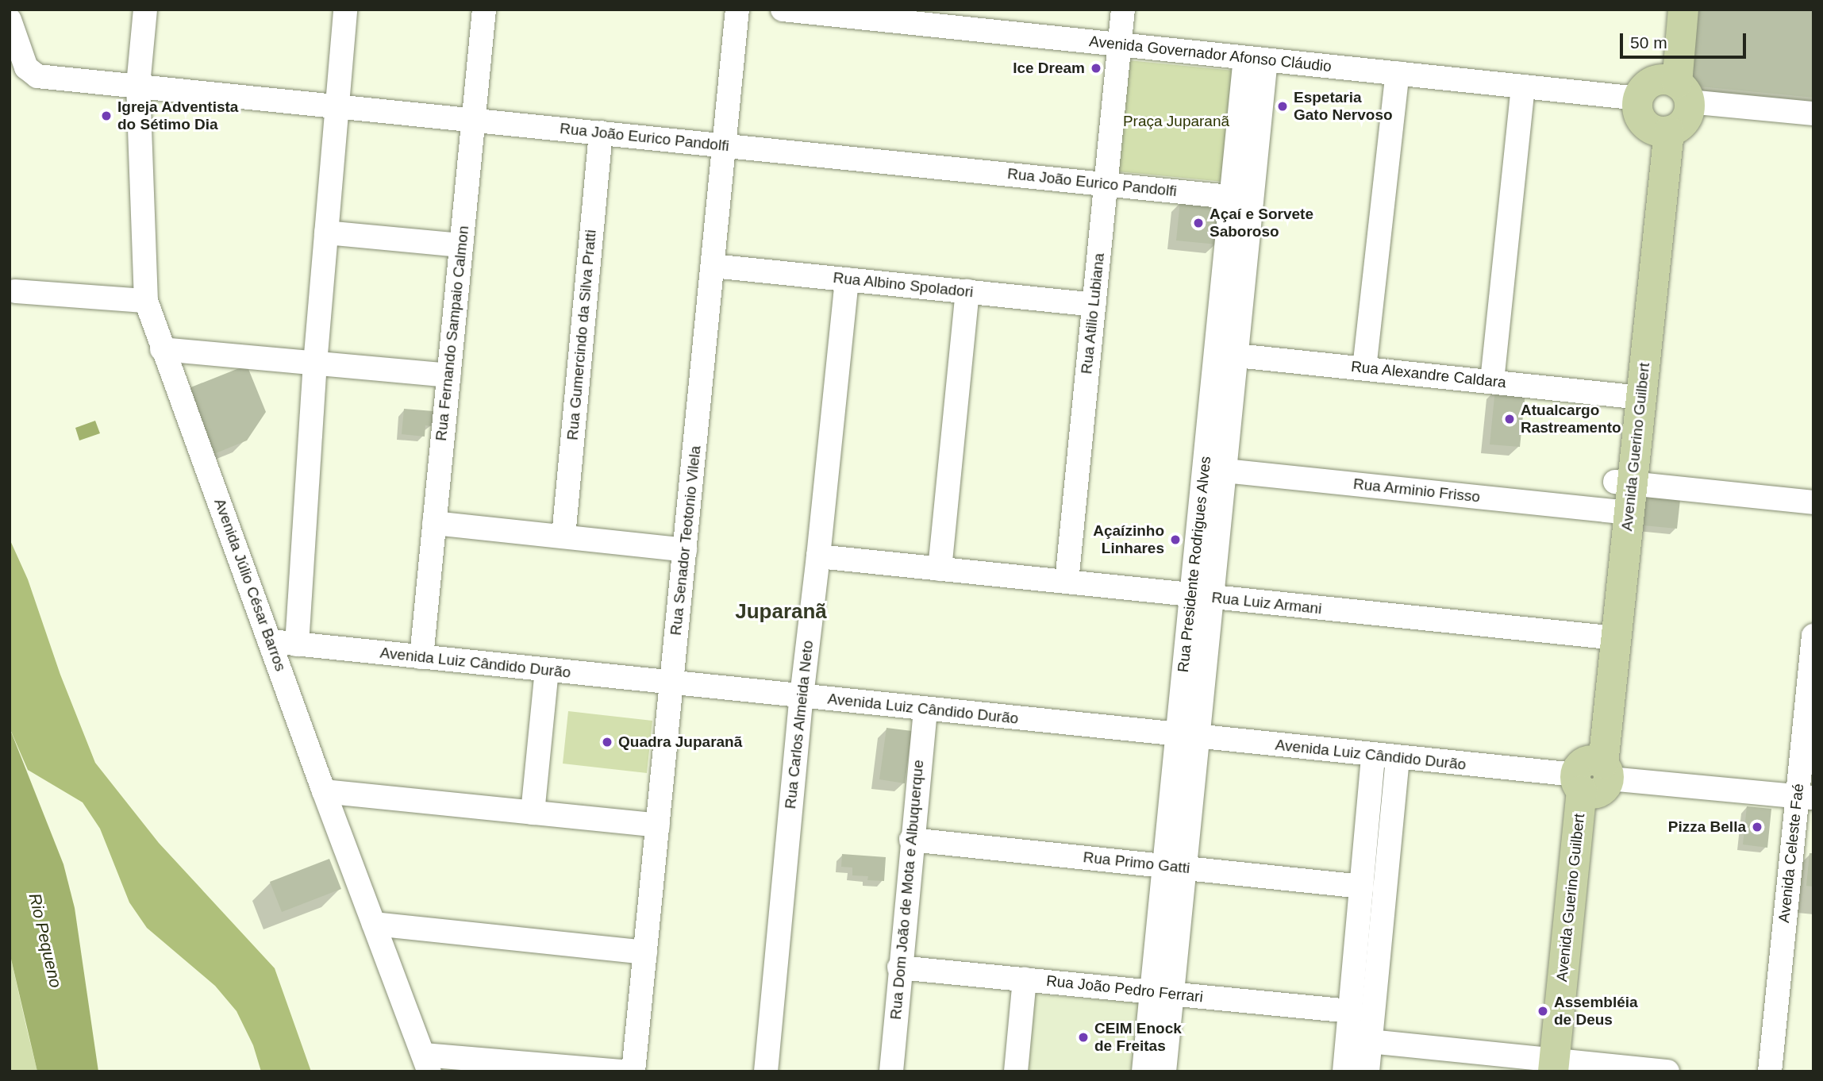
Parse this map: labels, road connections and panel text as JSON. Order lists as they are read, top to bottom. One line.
{"streets":{"main road":["Avenida Guerino Guilbert"],"street":["Avenida Governador Afonso Cláudio","Rua João Eurico Pandolfi","Rua Albino Spoladori","Rua Atilio Lubiana","Rua Fernando Sampaio Calmon","Rua Gumercindo da Silva Pratti","Rua Alexandre Caldara","Rua Arminio Frisso","Rua Senador Teotonio Vilela","Rua Presidente Rodrigues Alves","Avenida Júlio César Barros","Rua Luiz Armani","Avenida Luiz Cândido Durão","Rua Carlos Almeida Neto","Avenida Celeste Faé","Rua Primo Gatti","Rua Dom João de Mota e Albuquerque","Rua João Pedro Ferrari"]},"crossings":[["Avenida Governador Afonso Cláudio","Rua Atilio Lubiana"],["Avenida Governador Afonso Cláudio","Rua Presidente Rodrigues Alves"],["Rua João Eurico Pandolfi","Rua Atilio Lubiana"],["Rua João Eurico Pandolfi","Rua Fernando Sampaio Calmon"],["Rua João Eurico Pandolfi","Rua Gumercindo da Silva Pratti"],["Rua João Eurico Pandolfi","Rua Senador Teotonio Vilela"],["Rua João Eurico Pandolfi","Rua Presidente Rodrigues Alves"],["Rua João Eurico Pandolfi","Avenida Júlio César Barros"],["Rua Albino Spoladori","Rua Atilio Lubiana"],["Rua Albino Spoladori","Rua Senador Teotonio Vilela"],["Rua Albino Spoladori","Rua Carlos Almeida Neto"],["Rua Atilio Lubiana","Rua Luiz Armani"],["Rua Fernando Sampaio Calmon","Avenida Luiz Cândido Durão"],["Rua Alexandre Caldara","Avenida Guerino Guilbert"],["Rua Alexandre Caldara","Rua Presidente Rodrigues Alves"],["Avenida Guerino Guilbert","Rua Arminio Frisso"],["Avenida Guerino Guilbert","Rua Luiz Armani"],["Avenida Guerino Guilbert","Avenida Luiz Cândido Durão"],["Rua Arminio Frisso","Rua Presidente Rodrigues Alves"],["Rua Senador Teotonio Vilela","Avenida Luiz Cândido Durão"],["Rua Presidente Rodrigues Alves","Rua Luiz Armani"],["Rua Presidente Rodrigues Alves","Avenida Luiz Cândido Durão"],["Rua Presidente Rodrigues Alves","Rua Primo Gatti"],["Rua Presidente Rodrigues Alves","Rua João Pedro Ferrari"],["Avenida Júlio César Barros","Avenida Luiz Cândido Durão"],["Rua Luiz Armani","Rua Carlos Almeida Neto"],["Avenida Luiz Cândido Durão","Rua Carlos Almeida Neto"],["Avenida Luiz Cândido Durão","Avenida Celeste Faé"],["Avenida Luiz Cândido Durão","Rua Dom João de Mota e Albuquerque"],["Rua Primo Gatti","Rua Dom João de Mota e Albuquerque"],["Rua Dom João de Mota e Albuquerque","Rua João Pedro Ferrari"]],"districts":["Juparanã"],"water":["Rio Pequeno"],"parks":["Praça Juparanã"],"places":["Ice Dream","Espetaria Gato Nervoso","Igreja Adventista do Sétimo Dia","Açaí e Sorvete Saboroso","Atualcargo Rastreamento","Açaízinho Linhares","Quadra Juparanã","Pizza Bella","Assembléia de Deus","CEIM Enock de Freitas"],"scale_bar":"50 m"}
